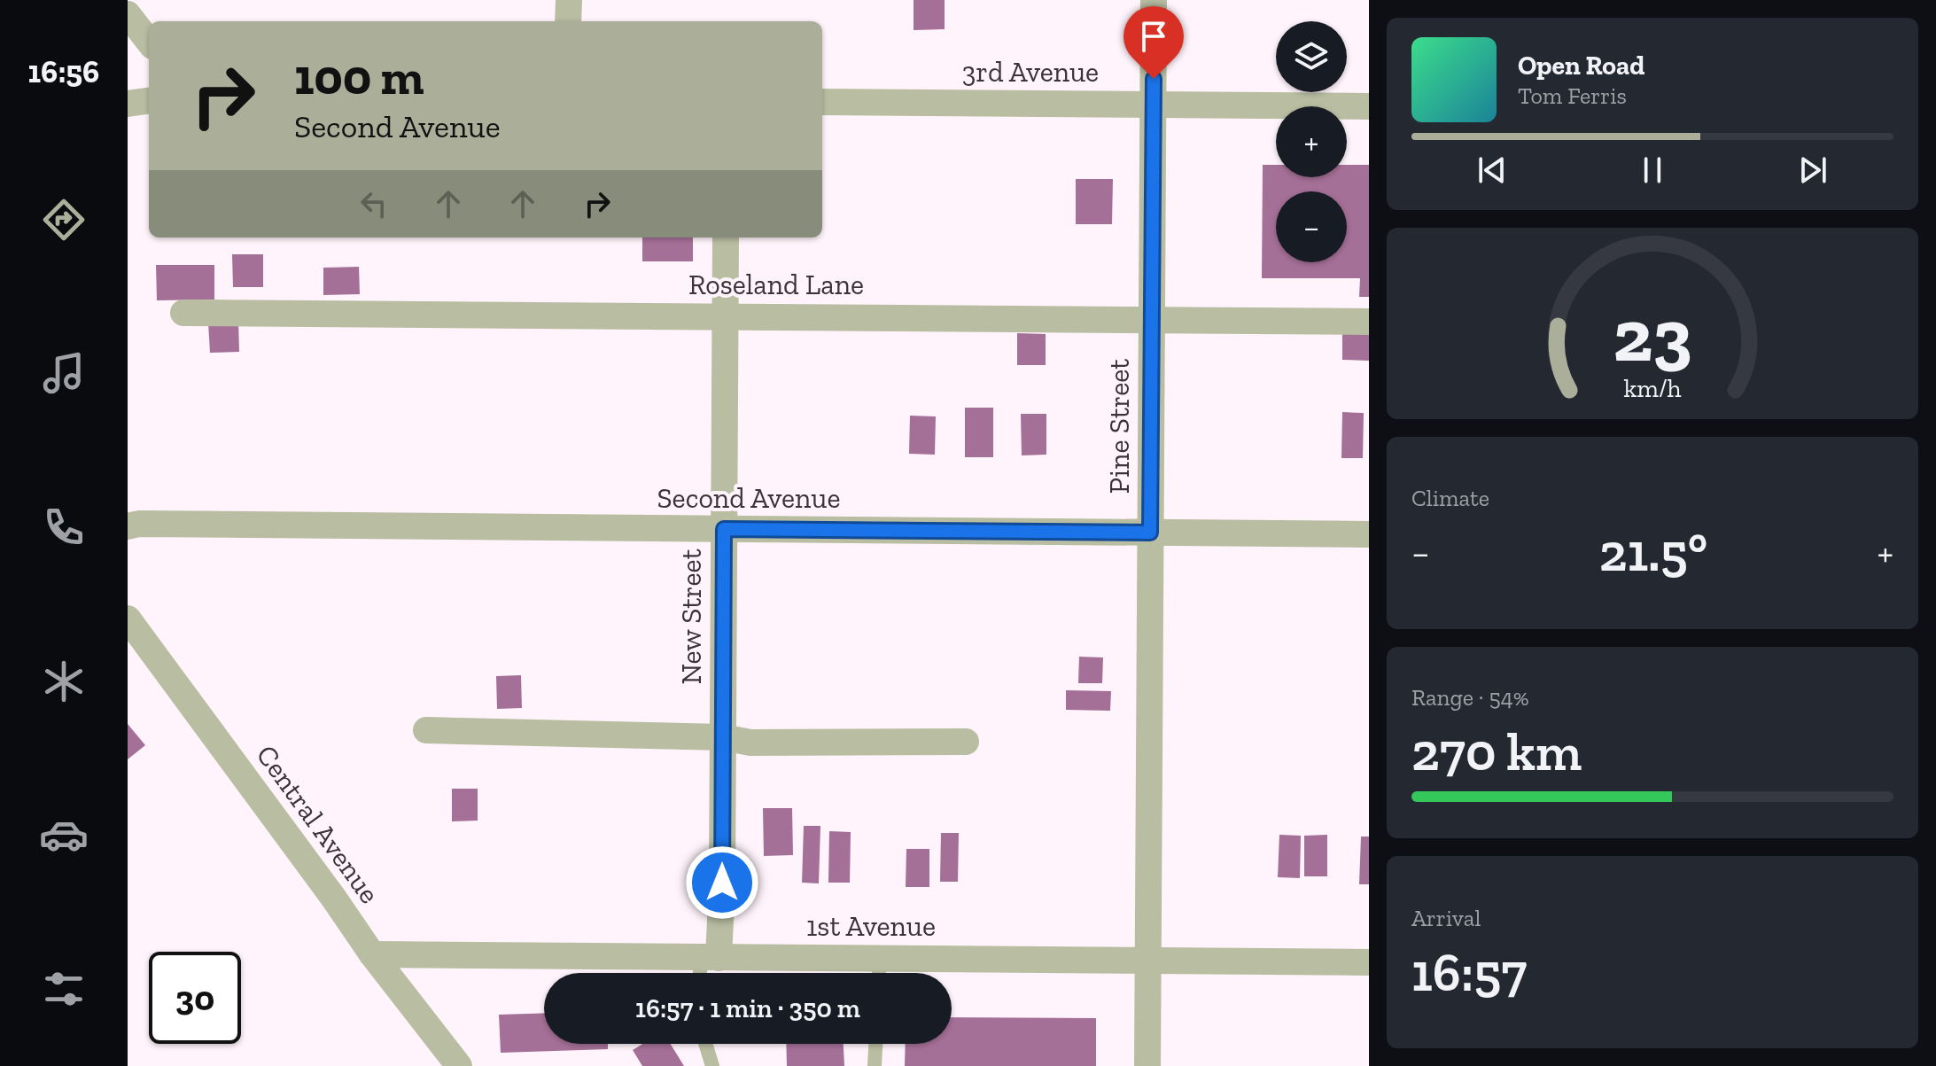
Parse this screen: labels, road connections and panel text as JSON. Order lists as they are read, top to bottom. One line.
{"streets":{"street":["3rd Avenue","Roseland Lane","Pine Street","Second Avenue","New Street","Central Avenue","1st Avenue"]},"crossings":[["3rd Avenue","Pine Street"],["Roseland Lane","Pine Street"],["Roseland Lane","New Street"],["Pine Street","Second Avenue"],["Pine Street","1st Avenue"],["Second Avenue","New Street"],["New Street","1st Avenue"],["Central Avenue","1st Avenue"]],"page":{"tabs":"16:56","map_buttons":["+","−"],"turn":["100 m","Second Avenue"],"song":["Open Road","Tom Ferris"],"tile":["Climate",["Range · 54%","270 km"],["Arrival","16:57"]],"heat":["−","21.5°","+"],"limit":"30","trip":"16:57 · 1 min · 350 m","gauge":["23","km/h"]}}
